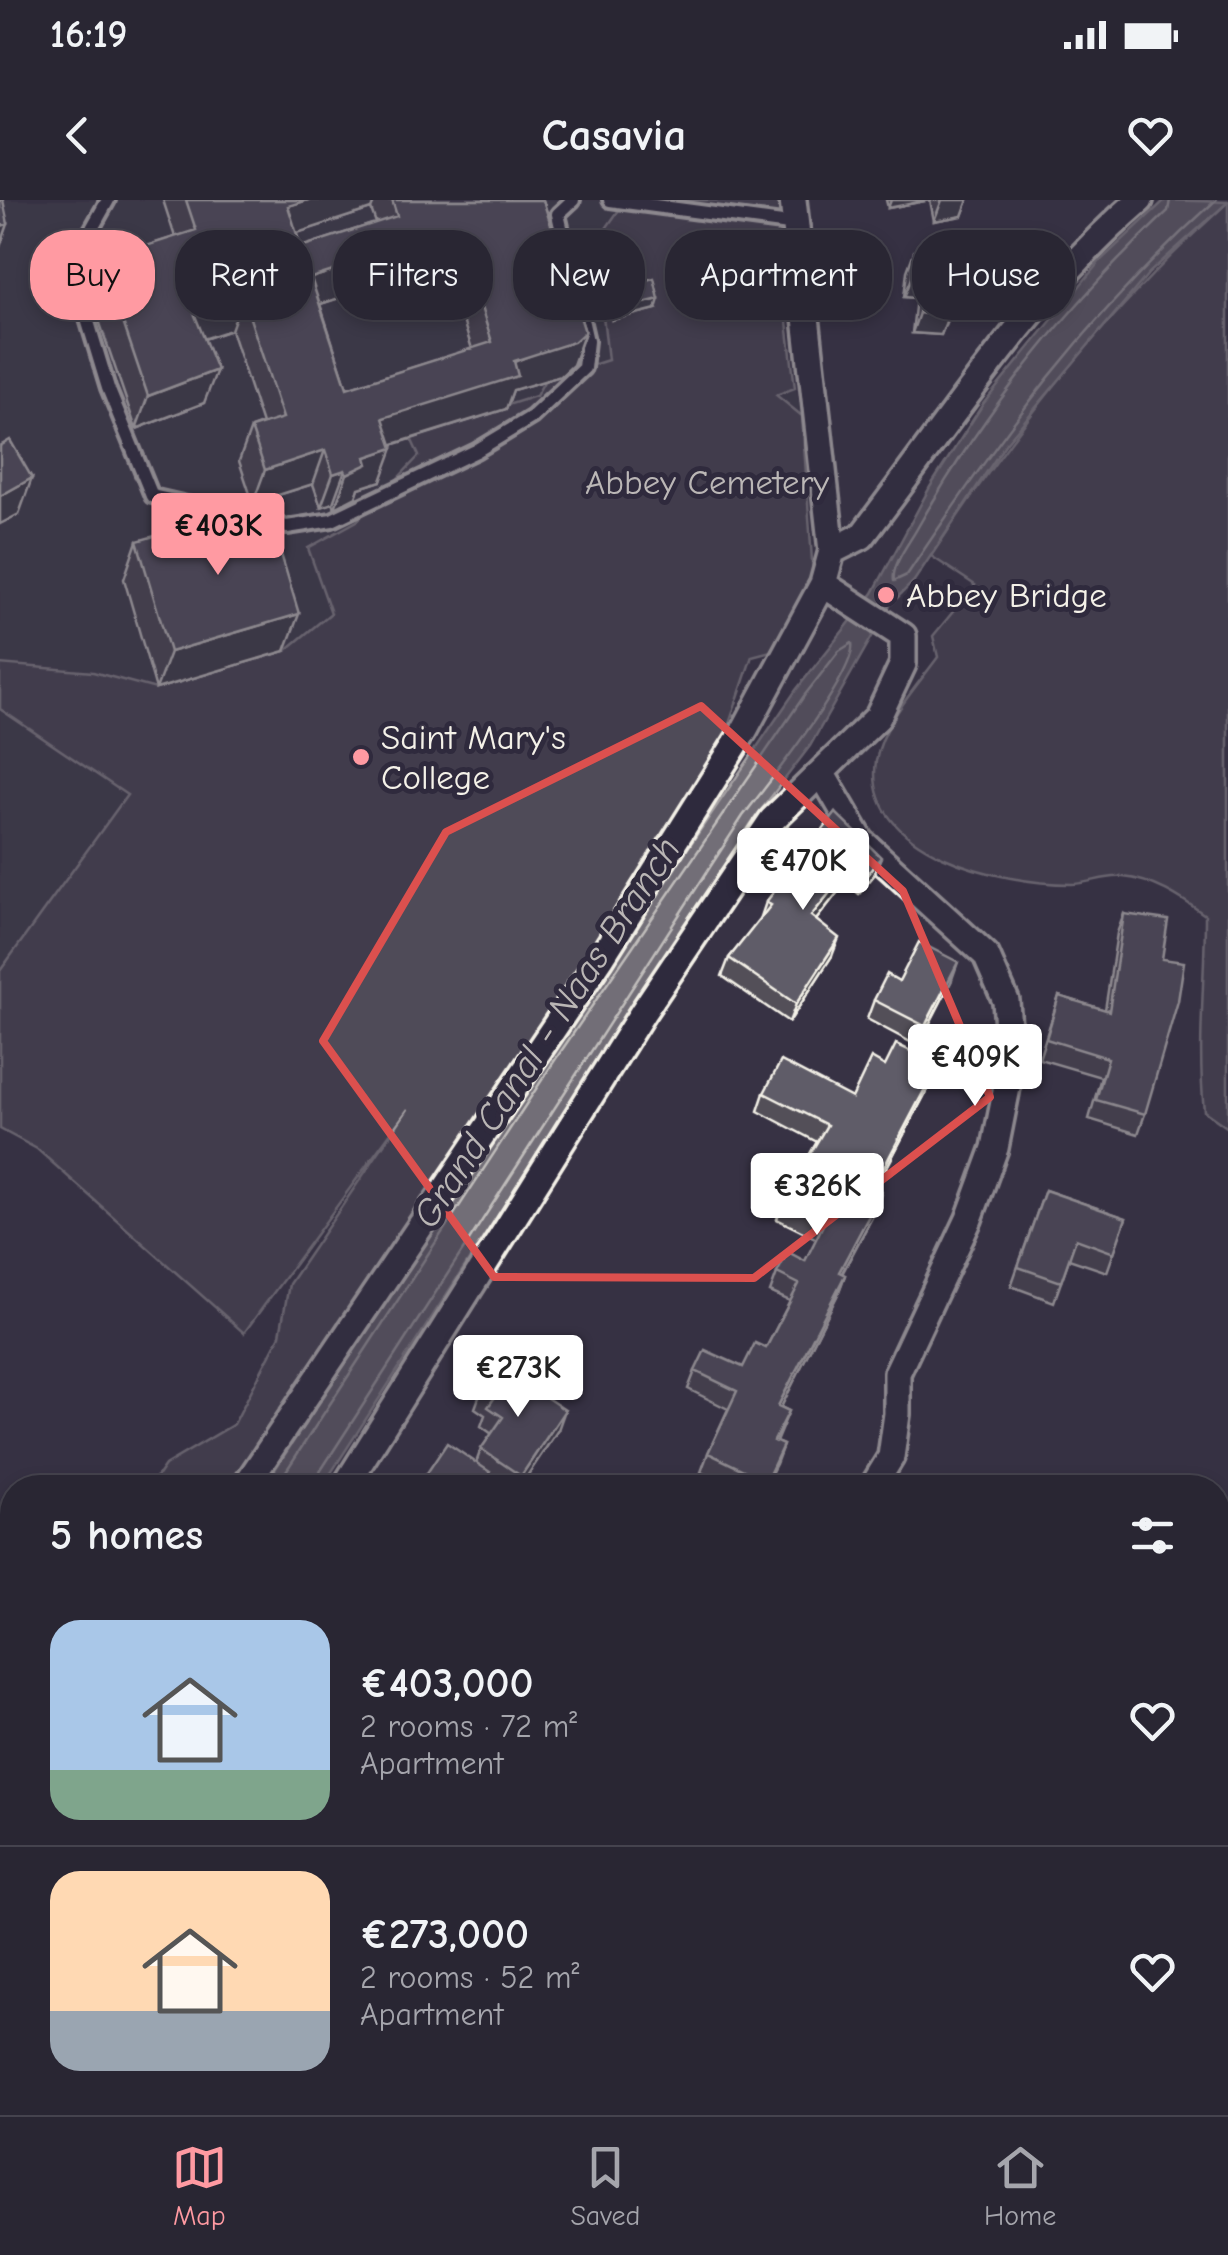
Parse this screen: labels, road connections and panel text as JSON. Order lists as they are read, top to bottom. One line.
{"water":["Grand Canal - Naas Branch"],"parks":["Abbey Cemetery"],"places":["Abbey Bridge","Saint Mary's College"],"page":{"status":"16:19","header":"Casavia","chip":["Buy","Rent","Filters","New","Apartment","House"],"price":["€403K","€470K","€409K","€326K","€273K"],"heading":"5 homes","list":[{"name":"€403,000","note":"2 rooms · 72 m² · Apartment"},{"name":"€273,000","note":"2 rooms · 52 m² · Apartment"}],"tabs":["Map","Saved","Home"]}}
